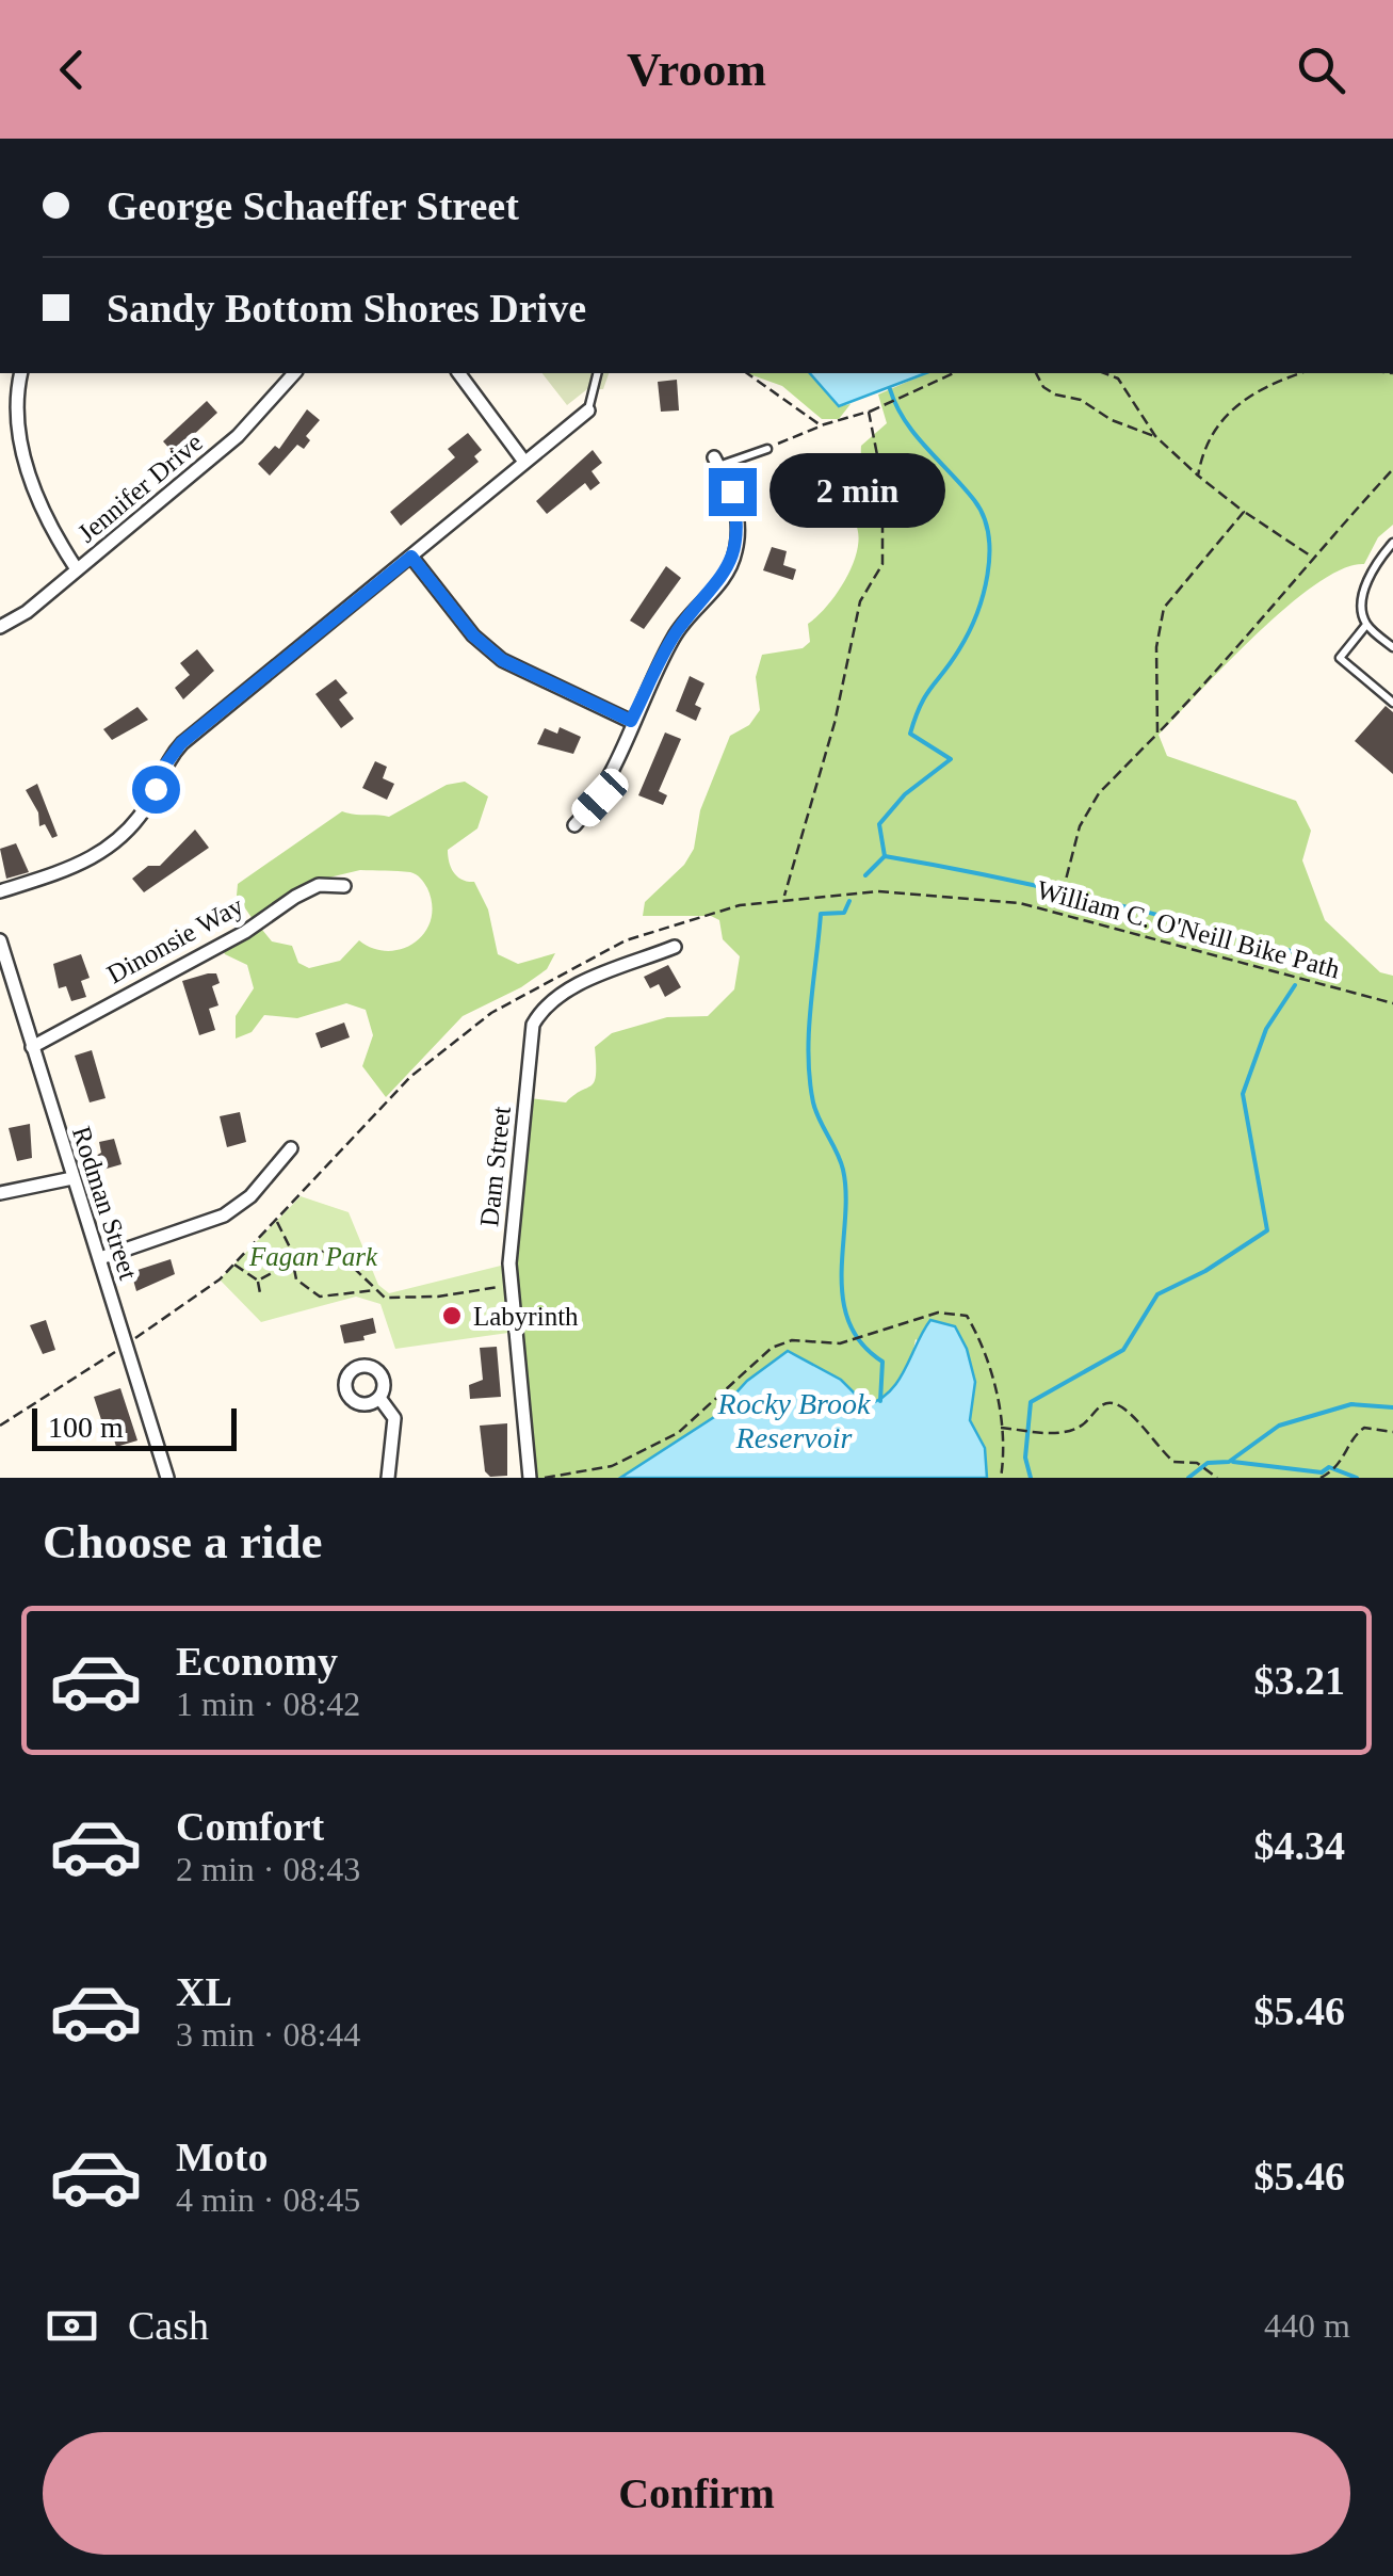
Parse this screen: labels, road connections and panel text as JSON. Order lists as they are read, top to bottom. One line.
{"streets":{"street":["Jennifer Drive","Dinonsie Way","Dam Street","Rodman Street"],"path":["William C. O'Neill Bike Path"]},"crossings":[["William C. O'Neill Bike Path","Rodman Street"],["Dinonsie Way","Rodman Street"]],"water":["Rocky Brook Reservoir"],"parks":["Fagan Park"],"places":["Labyrinth"],"scale_bar":"100 m","page":{"header":"Vroom","banner":["George Schaeffer Street","Sandy Bottom Shores Drive"],"bubble":"2 min","scale":"100 m","heading":"Choose a ride","list":[{"name":"Economy","note":"1 min · 08:42","value":"$3.21"},{"name":"Comfort","note":"2 min · 08:43","value":"$4.34"},{"name":"XL","note":"3 min · 08:44","value":"$5.46"},{"name":"Moto","note":"4 min · 08:45","value":"$5.46"}],"pay":["Cash","440 m"],"buttons":"Confirm"}}
